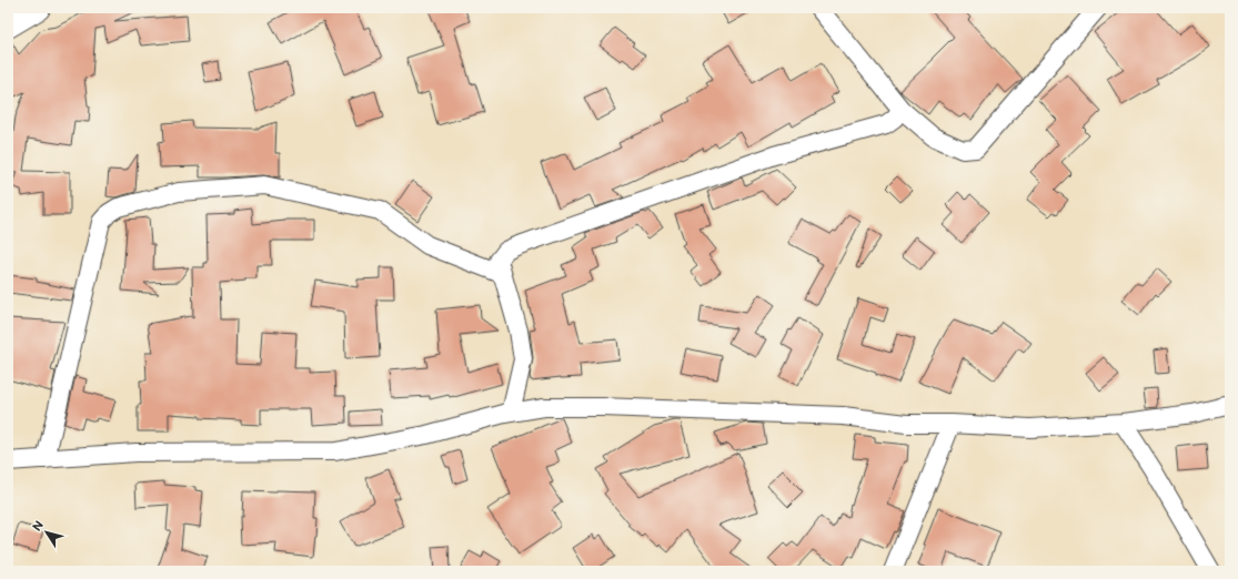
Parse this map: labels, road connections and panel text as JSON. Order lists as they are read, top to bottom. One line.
{"north":"top left"}
